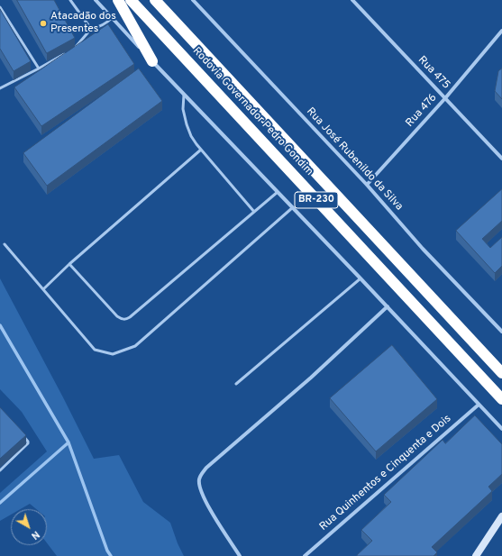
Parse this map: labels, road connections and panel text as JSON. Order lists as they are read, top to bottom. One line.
{"streets":{"highway":["Rodovia Governador Pedro Gondim","BR-230"],"street":["Rua 475","Rua 476","Rua José Rubenildo da Silva","Rua Quinhentos e Cinquenta e Dois"]},"crossings":[["Rua 475","Rua 476"],["Rua 476","Rua José Rubenildo da Silva"]],"places":["Atacadão dos Presentes"],"north":"bottom right"}
